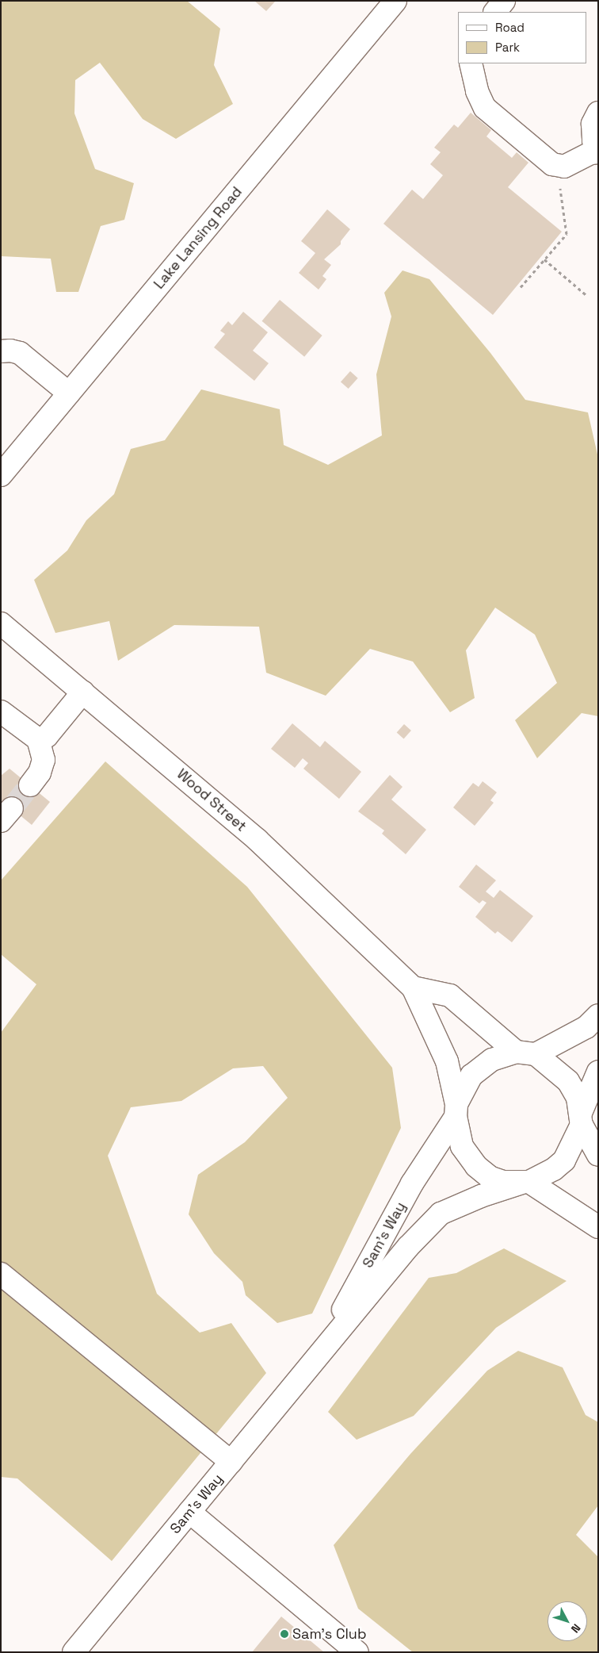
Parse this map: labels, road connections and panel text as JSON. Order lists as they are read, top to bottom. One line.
{"streets":{"street":["Lake Lansing Road","Wood Street","Sam's Way"]},"crossings":[["Wood Street","Sam's Way"]],"places":["Sam's Club"],"legend":["Road","Park"],"north":"bottom right"}
